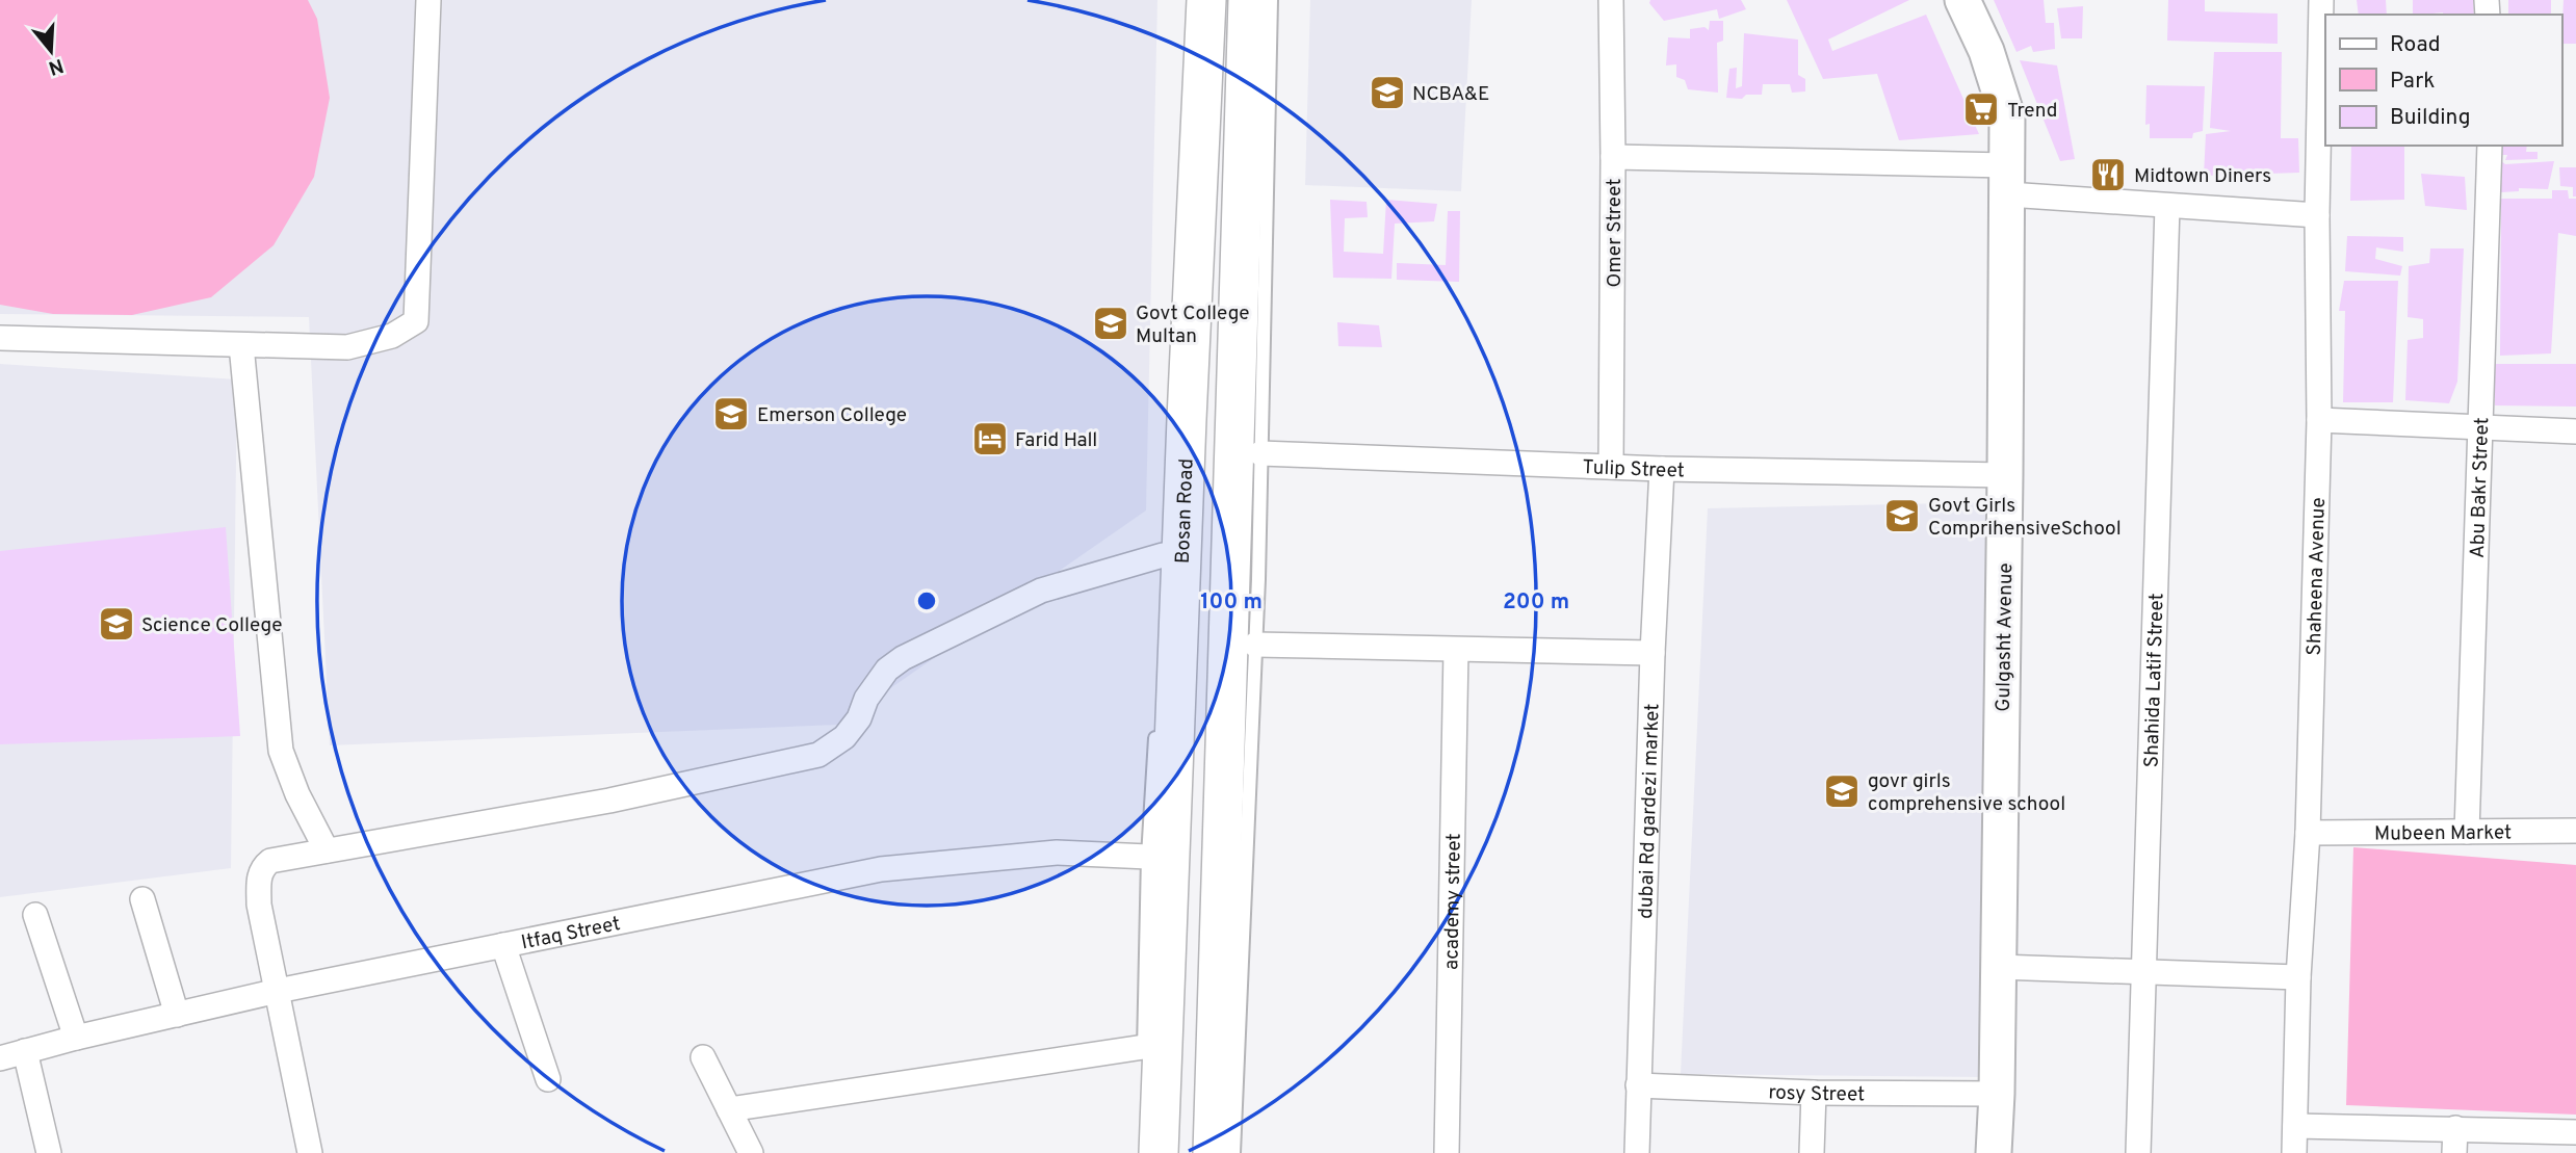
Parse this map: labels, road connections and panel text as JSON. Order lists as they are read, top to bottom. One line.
{"streets":{"main road":["Bosan Road"],"street":["Omer Street","Tulip Street","Abu Bakr Street","Shaheena Avenue","Gulgasht Avenue","Shahida Latif Street","dubai Rd gardezi market","Mubeen Market","academy street","Itfaq Street","rosy Street"]},"crossings":[["Omer Street","Tulip Street"],["Tulip Street","Gulgasht Avenue"],["Tulip Street","dubai Rd gardezi market"],["Abu Bakr Street","Mubeen Market"],["Bosan Road","Itfaq Street"],["Shaheena Avenue","Mubeen Market"],["Gulgasht Avenue","rosy Street"],["dubai Rd gardezi market","rosy Street"]],"places":{"school or university":["NCBA&E","Govt College Multan","Emerson College","Govt Girls ComprihensiveSchool","Science College","govr girls comprehensive school"],"supermarket":["Trend"],"restaurant":["Midtown Diners"],"hotel":["Farid Hall"]},"legend":["Road","Park","Building"],"north":"bottom","rings":["100 m","200 m"]}
